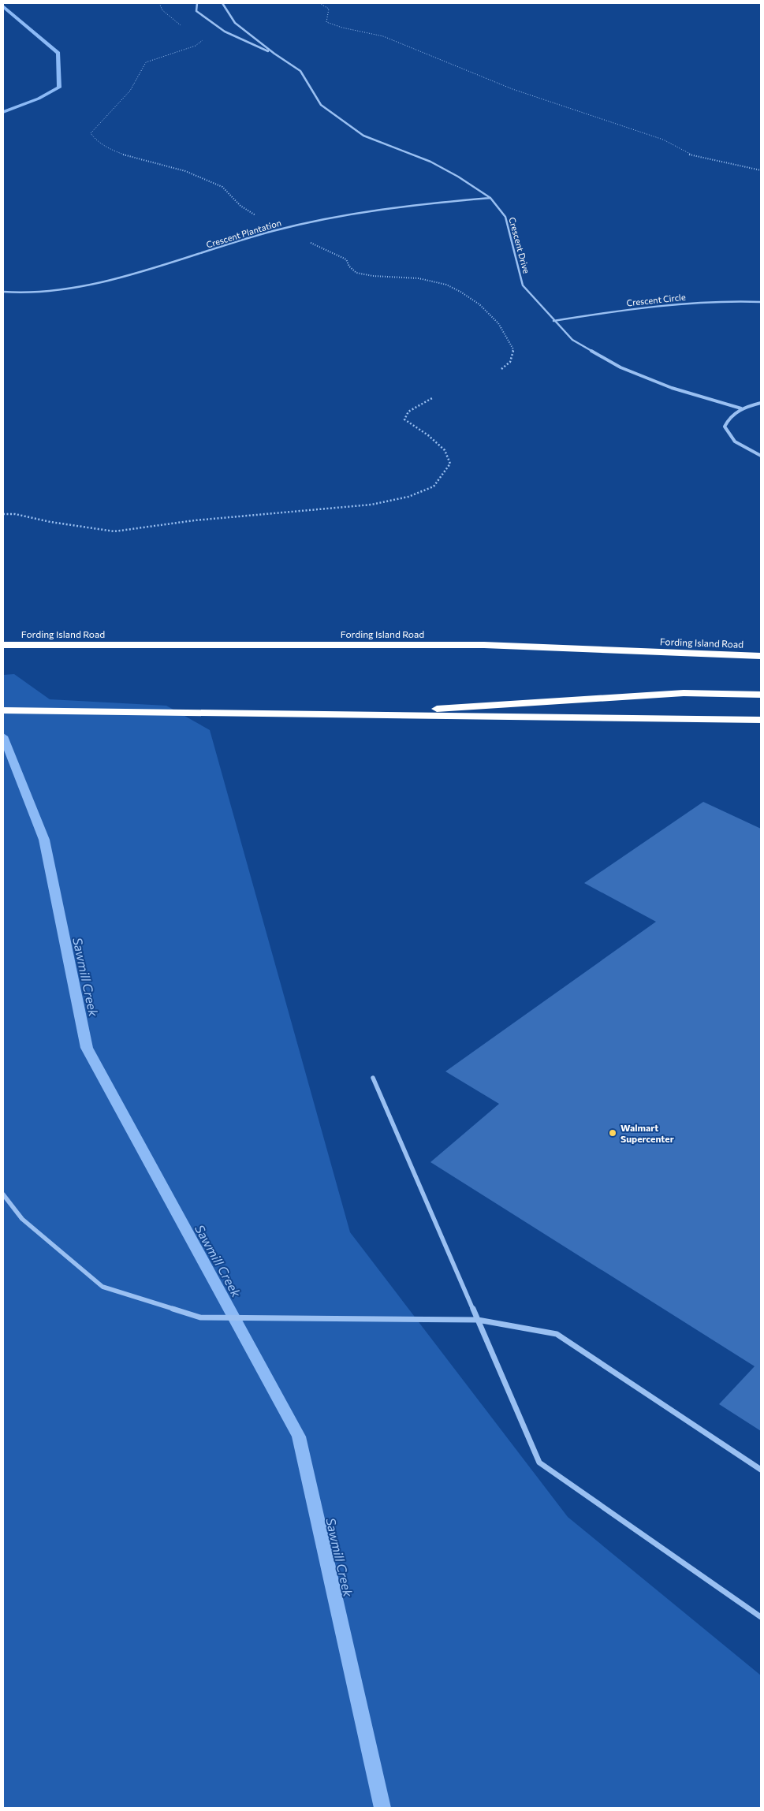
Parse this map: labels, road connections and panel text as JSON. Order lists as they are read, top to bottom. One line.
{"streets":{"highway":["Fording Island Road"],"street":["Crescent Plantation","Crescent Drive","Crescent Circle"]},"crossings":[["Crescent Plantation","Crescent Drive"],["Crescent Drive","Crescent Circle"]],"water":["Sawmill Creek"],"places":["Walmart Supercenter"]}
